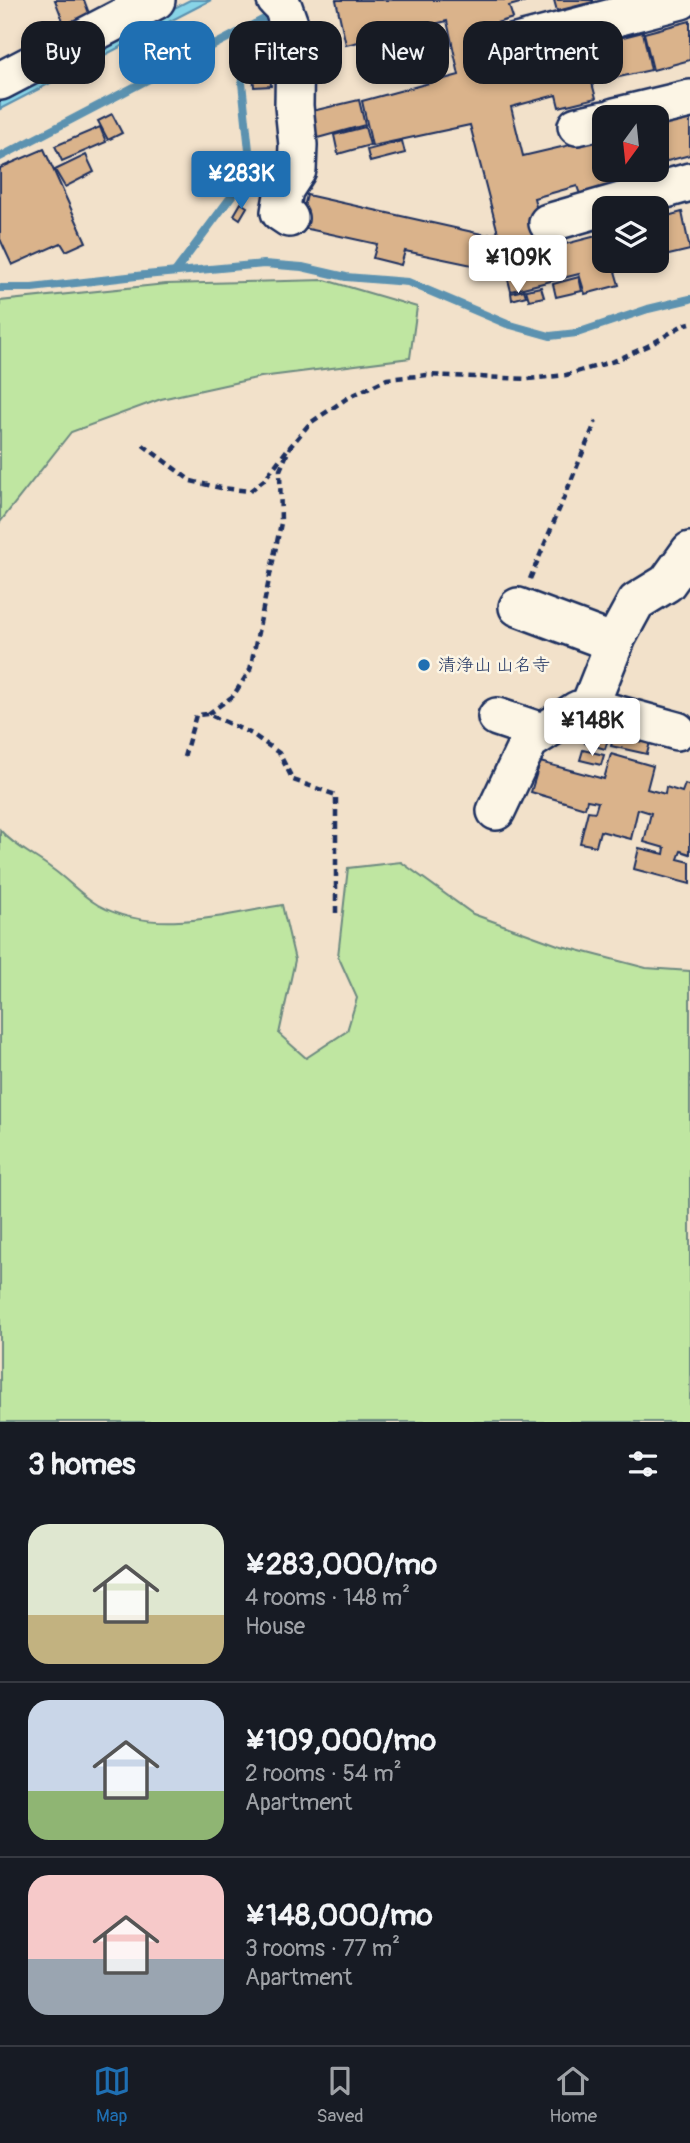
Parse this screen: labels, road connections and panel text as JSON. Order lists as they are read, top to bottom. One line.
{"places":["清浄山 山名寺"],"north":"bottom","page":{"chip":["Buy","Rent","Filters","New","Apartment"],"price":["¥283K","¥109K","¥148K"],"heading":"3 homes","list":[{"name":"¥283,000/mo","note":"4 rooms · 148 m² · House"},{"name":"¥109,000/mo","note":"2 rooms · 54 m² · Apartment"},{"name":"¥148,000/mo","note":"3 rooms · 77 m² · Apartment"}],"tabs":["Map","Saved","Home"]}}
